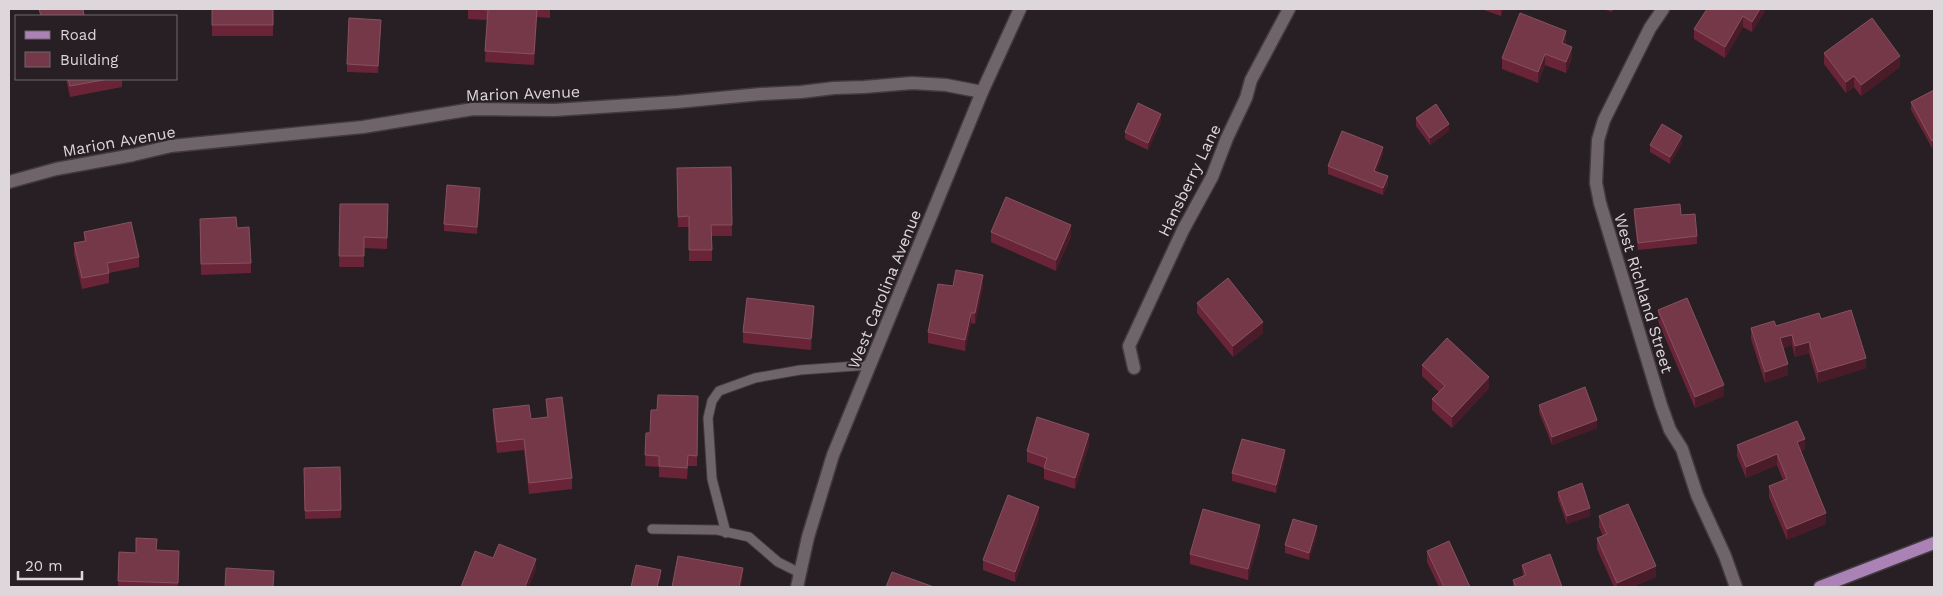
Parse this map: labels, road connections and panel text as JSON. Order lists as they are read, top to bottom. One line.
{"streets":{"street":["Marion Avenue","Hansberry Lane","West Carolina Avenue","West Richland Street"]},"crossings":[["Marion Avenue","West Carolina Avenue"]],"legend":["Road","Building"],"scale_bar":"20 m"}
